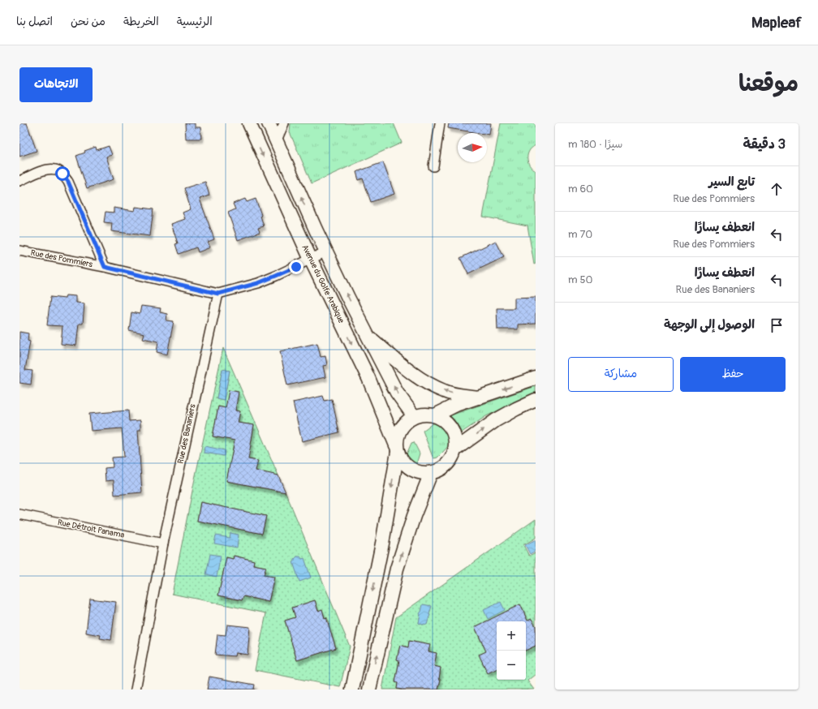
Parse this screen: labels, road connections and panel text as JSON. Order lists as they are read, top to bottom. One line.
{"streets":{"main road":["Avenue du Golfe Arabique"],"street":["Rue des Pommiers","Rue des Bananiers","Rue Détroit Panama"]},"crossings":[["Rue des Pommiers","Rue des Bananiers"],["Rue des Bananiers","Rue Détroit Panama"]],"north":"right","page":{"header":"Mapleaf","nav":["الرئيسية","الخريطة","من نحن","اتصل بنا"],"title":"موقعنا","buttons":["الاتجاهات",["حفظ","مشاركة"]],"heading":["3 دقيقة","سيرًا · 180 m"],"list":[["تابع السير","Rue des Pommiers","60 m"],["انعطف يسارًا","Rue des Pommiers","70 m"],["انعطف يسارًا","Rue des Bananiers","50 m"],"الوصول إلى الوجهة"],"map_buttons":["+","−"]}}
